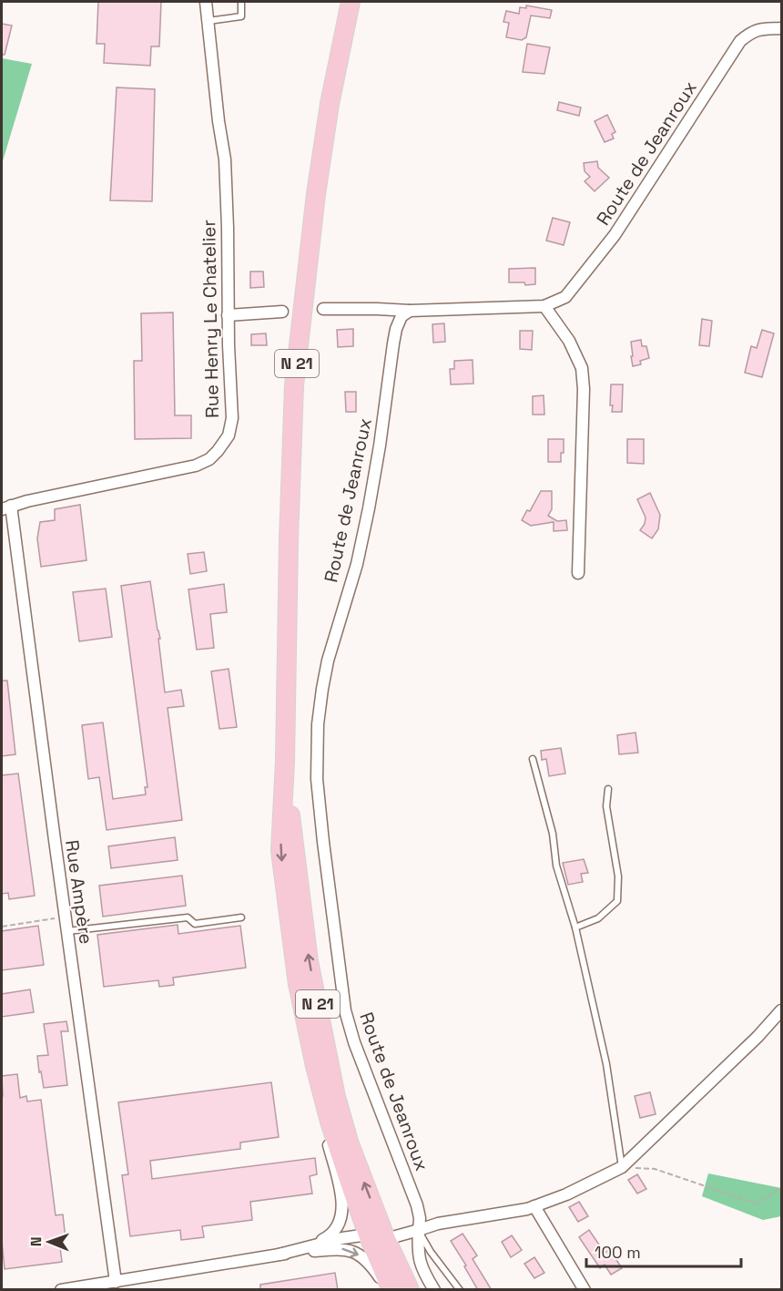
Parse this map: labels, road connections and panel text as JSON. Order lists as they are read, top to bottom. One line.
{"streets":{"main road":["N 21"],"street":["Route de Jeanroux","Rue Henry Le Chatelier","Rue Ampère"]},"crossings":[["Rue Henry Le Chatelier","Rue Ampère"]],"scale_bar":"100 m","north":"left"}
